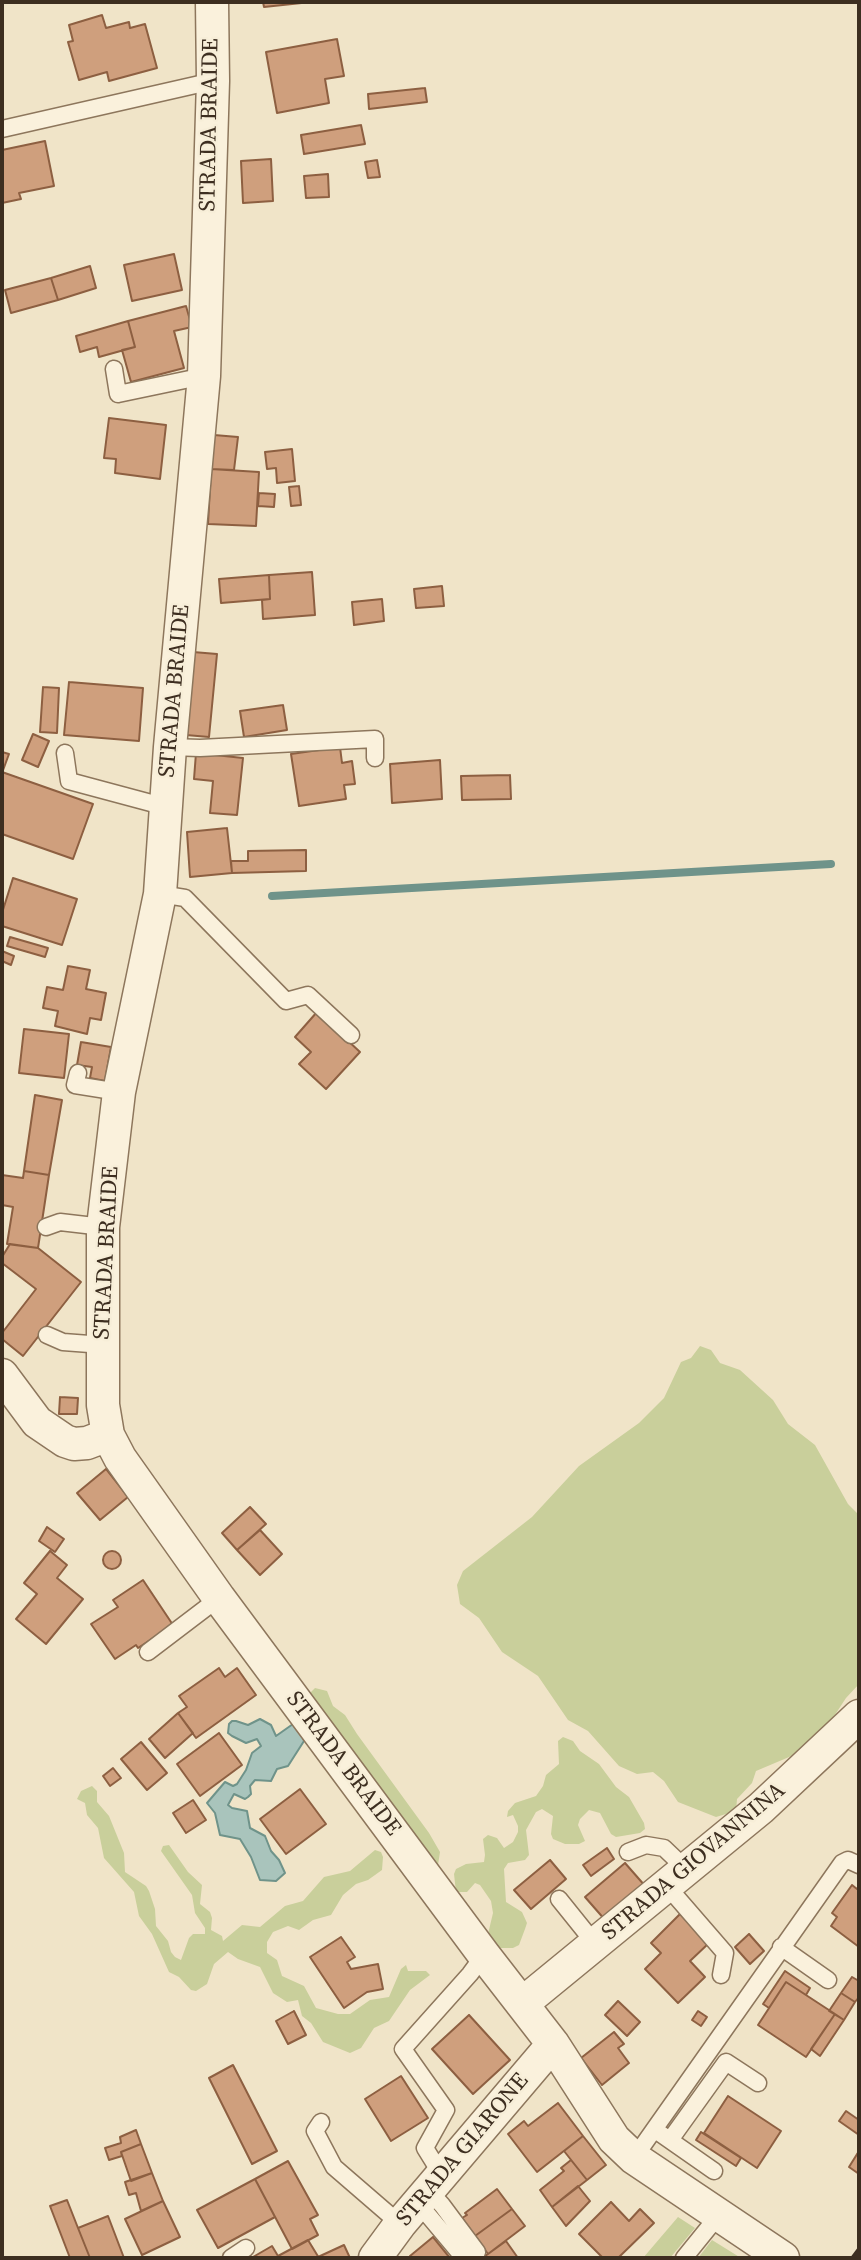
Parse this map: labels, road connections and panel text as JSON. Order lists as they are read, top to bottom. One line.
{"streets":{"street":["STRADA BRAIDE","STRADA GIOVANNINA","STRADA GIARONE"]},"crossings":[["STRADA BRAIDE","STRADA GIOVANNINA"],["STRADA BRAIDE","STRADA GIARONE"]]}
